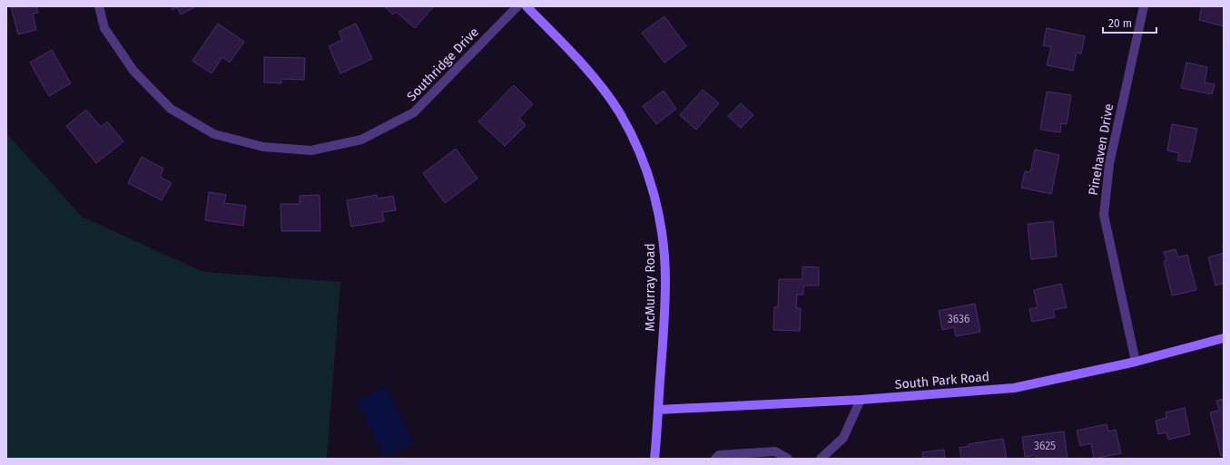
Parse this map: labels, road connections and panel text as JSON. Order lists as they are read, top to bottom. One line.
{"streets":{"main road":["McMurray Road","South Park Road"],"street":["Southridge Drive","Pinehaven Drive"]},"crossings":[["Pinehaven Drive","South Park Road"],["McMurray Road","South Park Road"]],"house_numbers":["3636","3625"],"scale_bar":"20 m"}
